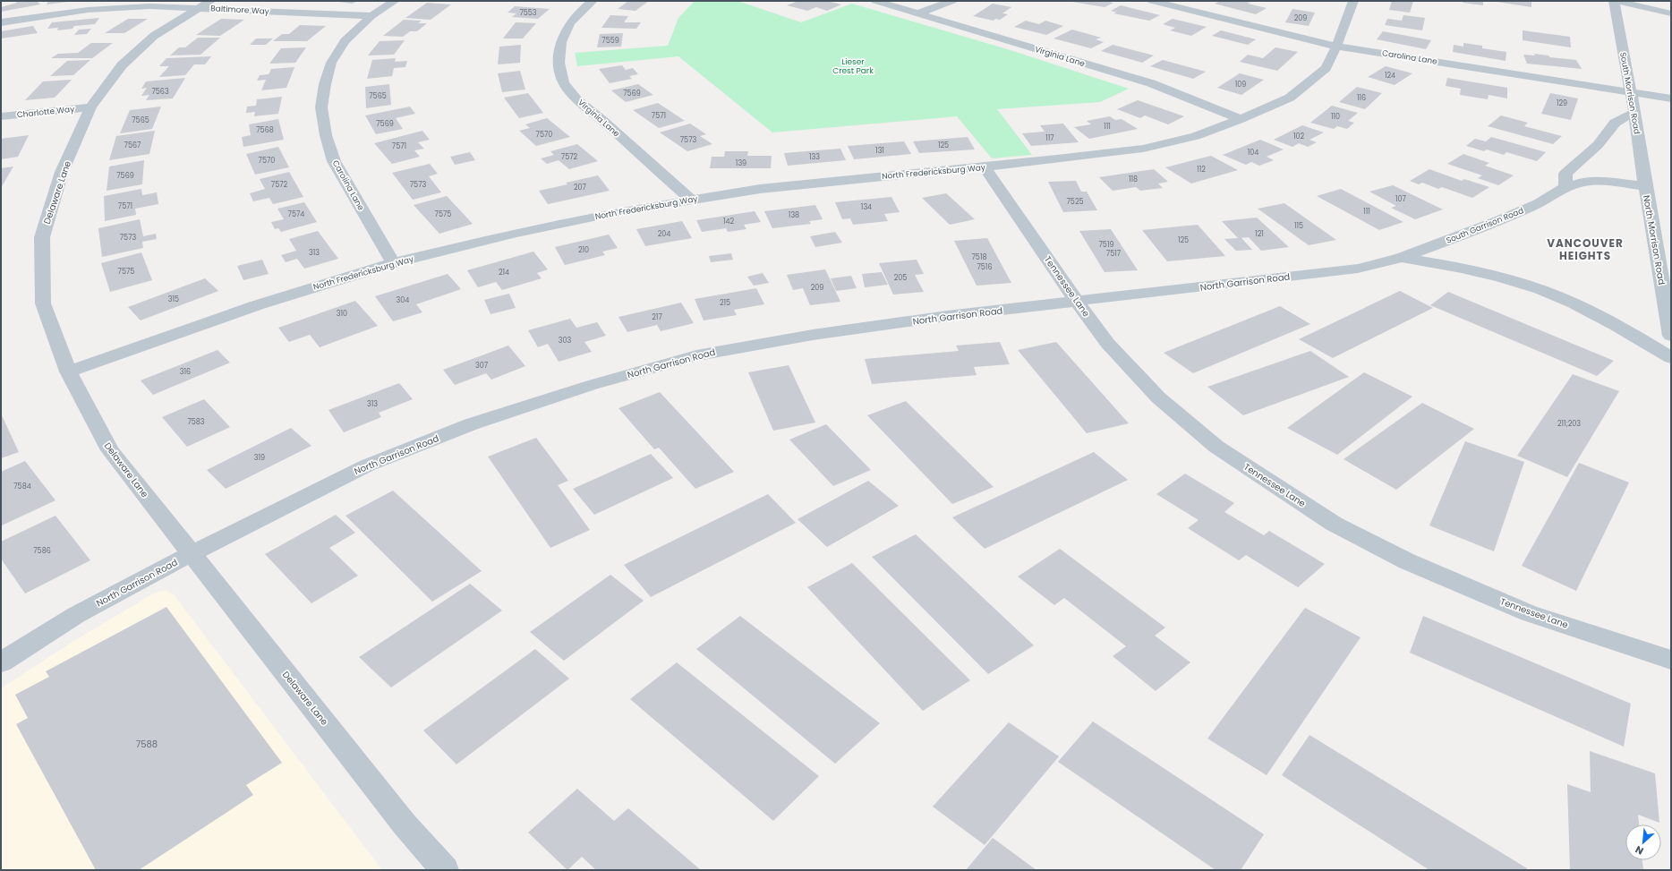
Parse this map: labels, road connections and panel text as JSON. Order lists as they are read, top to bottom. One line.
{"streets":{"street":["Baltimore Way","Virginia Lane","Carolina Lane","South Morrison Road","Charlotte Way","North Fredericksburg Way","Delaware Lane","South Garrison Road","North Morrison Road","North Garrison Road","Tennessee Lane"]},"crossings":[["Baltimore Way","Carolina Lane"],["Baltimore Way","Delaware Lane"],["Virginia Lane","North Fredericksburg Way"],["Carolina Lane","South Morrison Road"],["Carolina Lane","North Fredericksburg Way"],["South Morrison Road","South Garrison Road"],["South Morrison Road","North Morrison Road"],["Charlotte Way","Delaware Lane"],["North Fredericksburg Way","Delaware Lane"],["North Fredericksburg Way","Tennessee Lane"],["Delaware Lane","North Garrison Road"],["South Garrison Road","North Morrison Road"],["South Garrison Road","North Garrison Road"],["North Garrison Road","Tennessee Lane"]],"districts":["VANCOUVER HEIGHTS"],"parks":["Lieser Crest Park"],"house_numbers":["7553","209","7559","124","109","7563","7569","7565","116","129","7571","110","7565","7569","111","7568","7570","102","117","7573","7567","125","7571","131","104","7572","133","7570","139","112","7569","118","7572","7573","207","107","7525","7571","134","111","7574","7575","138","142","115","204","121","7573","125","7519","210","313","7517","7518","7516","7575","214","205","209","315","304","215","310","217","303","307","316","313","7583","211;203","319","7584","7586","7588"],"north":"bottom left"}
